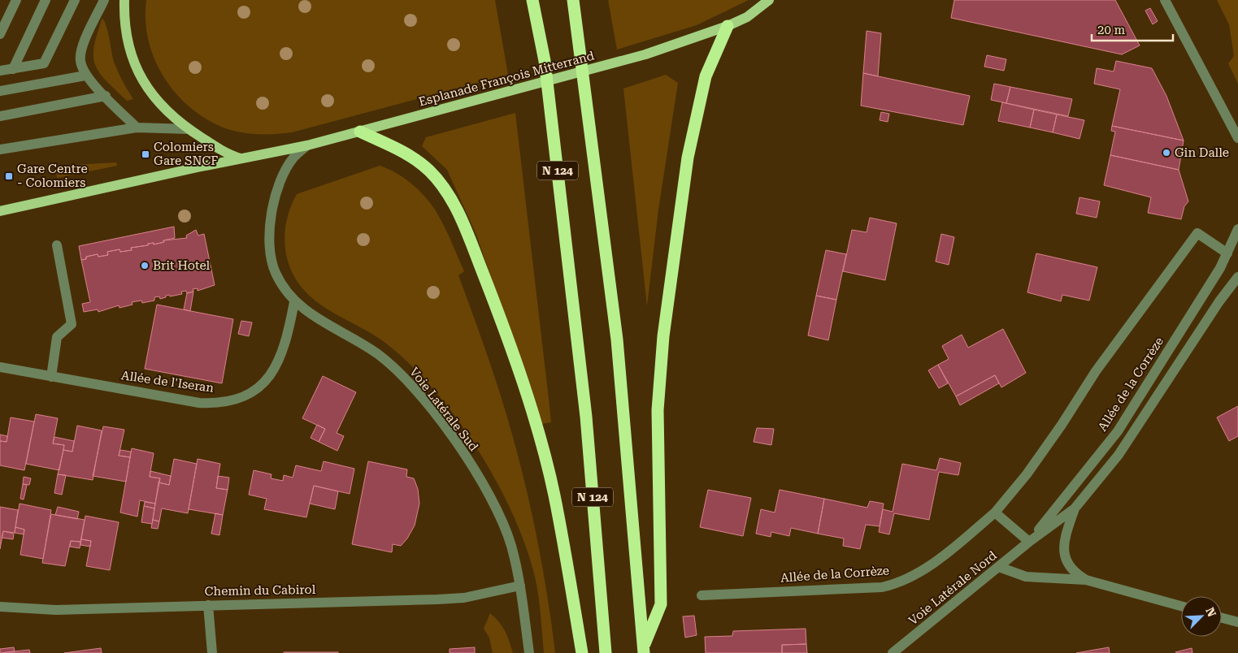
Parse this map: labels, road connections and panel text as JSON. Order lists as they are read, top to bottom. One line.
{"streets":{"highway":["N 124"],"main road":["Esplanade François Mitterrand"],"street":["Allée de l'Iseran","Allée de la Corrèze","Voie Latérale Sud","Voie Latérale Nord","Chemin du Cabirol"]},"crossings":[["Esplanade François Mitterrand","Voie Latérale Sud"],["Allée de l'Iseran","Voie Latérale Sud"],["Allée de la Corrèze","Voie Latérale Nord"],["Voie Latérale Sud","Chemin du Cabirol"]],"places":{"other":["Gin Dalle","Brit Hotel"],"transit":["Colomiers Gare SNCF","Gare Centre - Colomiers"]},"scale_bar":"20 m","north":"top right"}
